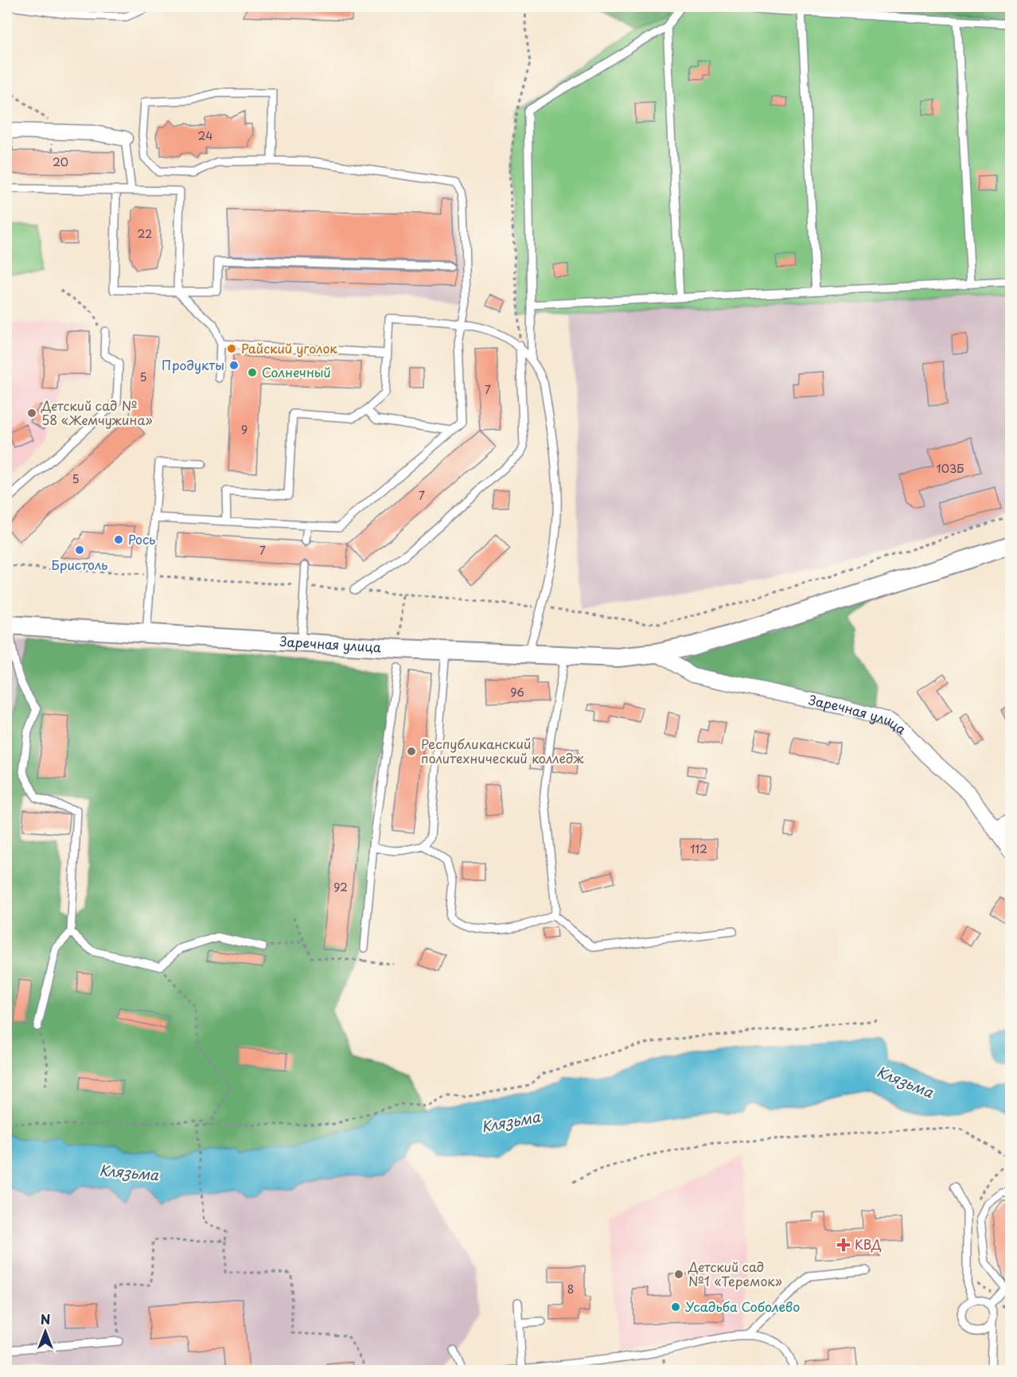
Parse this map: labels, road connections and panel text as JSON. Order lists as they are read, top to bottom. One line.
{"streets":{"street":["Заречная улица"]},"water":["Клязьма"],"places":{"other":["Райский уголок","Продукты","Солнечный","Детский сад № 58 «Жемчужина»","Рось","Бристоль","Республиканский политехнический колледж","Детский сад №1 «Теремок»","Усадьба Соболево"],"health":["КВД"]},"house_numbers":["24","20","22","5","7","9","103Б","5","7","7","96","112","92","8"],"north":"top"}
